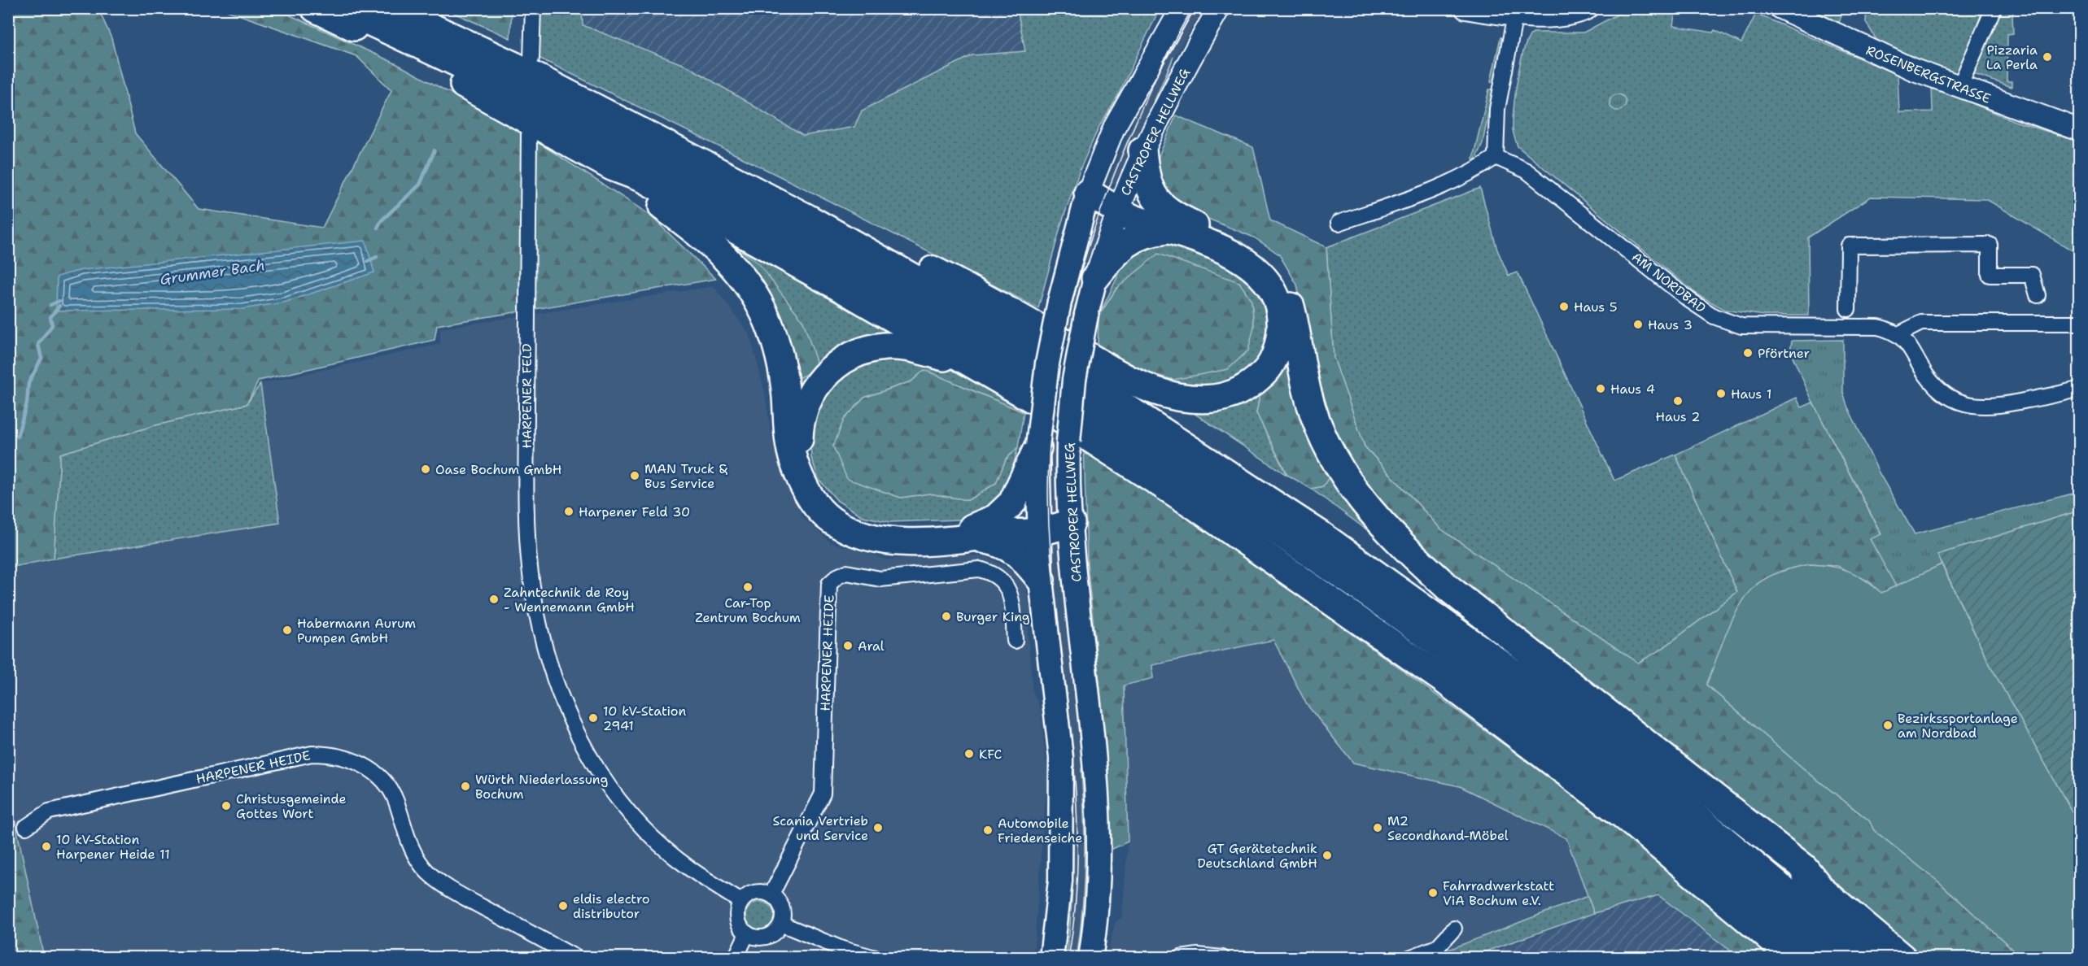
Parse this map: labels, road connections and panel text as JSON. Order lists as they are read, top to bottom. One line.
{"streets":{"main road":["ROSENBERGSTRASSE","CASTROPER HELLWEG"],"street":["AM NORDBAD","HARPENER FELD","HARPENER HEIDE"]},"crossings":[["HARPENER FELD","HARPENER HEIDE"]],"water":["Grummer Bach"],"places":["Pizzaria La Perla","Haus 5","Haus 3","Pförtner","Haus 4","Haus 1","Haus 2","Oase Bochum GmbH","MAN Truck & Bus Service","Harpener Feld 30","Car-Top Zentrum Bochum","Zahntechnik de Roy - Wennemann GmbH","Burger King","Habermann Aurum Pumpen GmbH","Aral","10 kV-Station 2941","Bezirkssportanlage am Nordbad","KFC","Würth Niederlassung Bochum","Christusgemeinde Gottes Wort","Scania Vertrieb und Service","M2 Secondhand-Möbel","Automobile Friedenseiche","10 kV-Station Harpener Heide 11","GT Gerätetechnik Deutschland GmbH","Fahrradwerkstatt ViA Bochum e.V.","eldis electro distributor"]}
